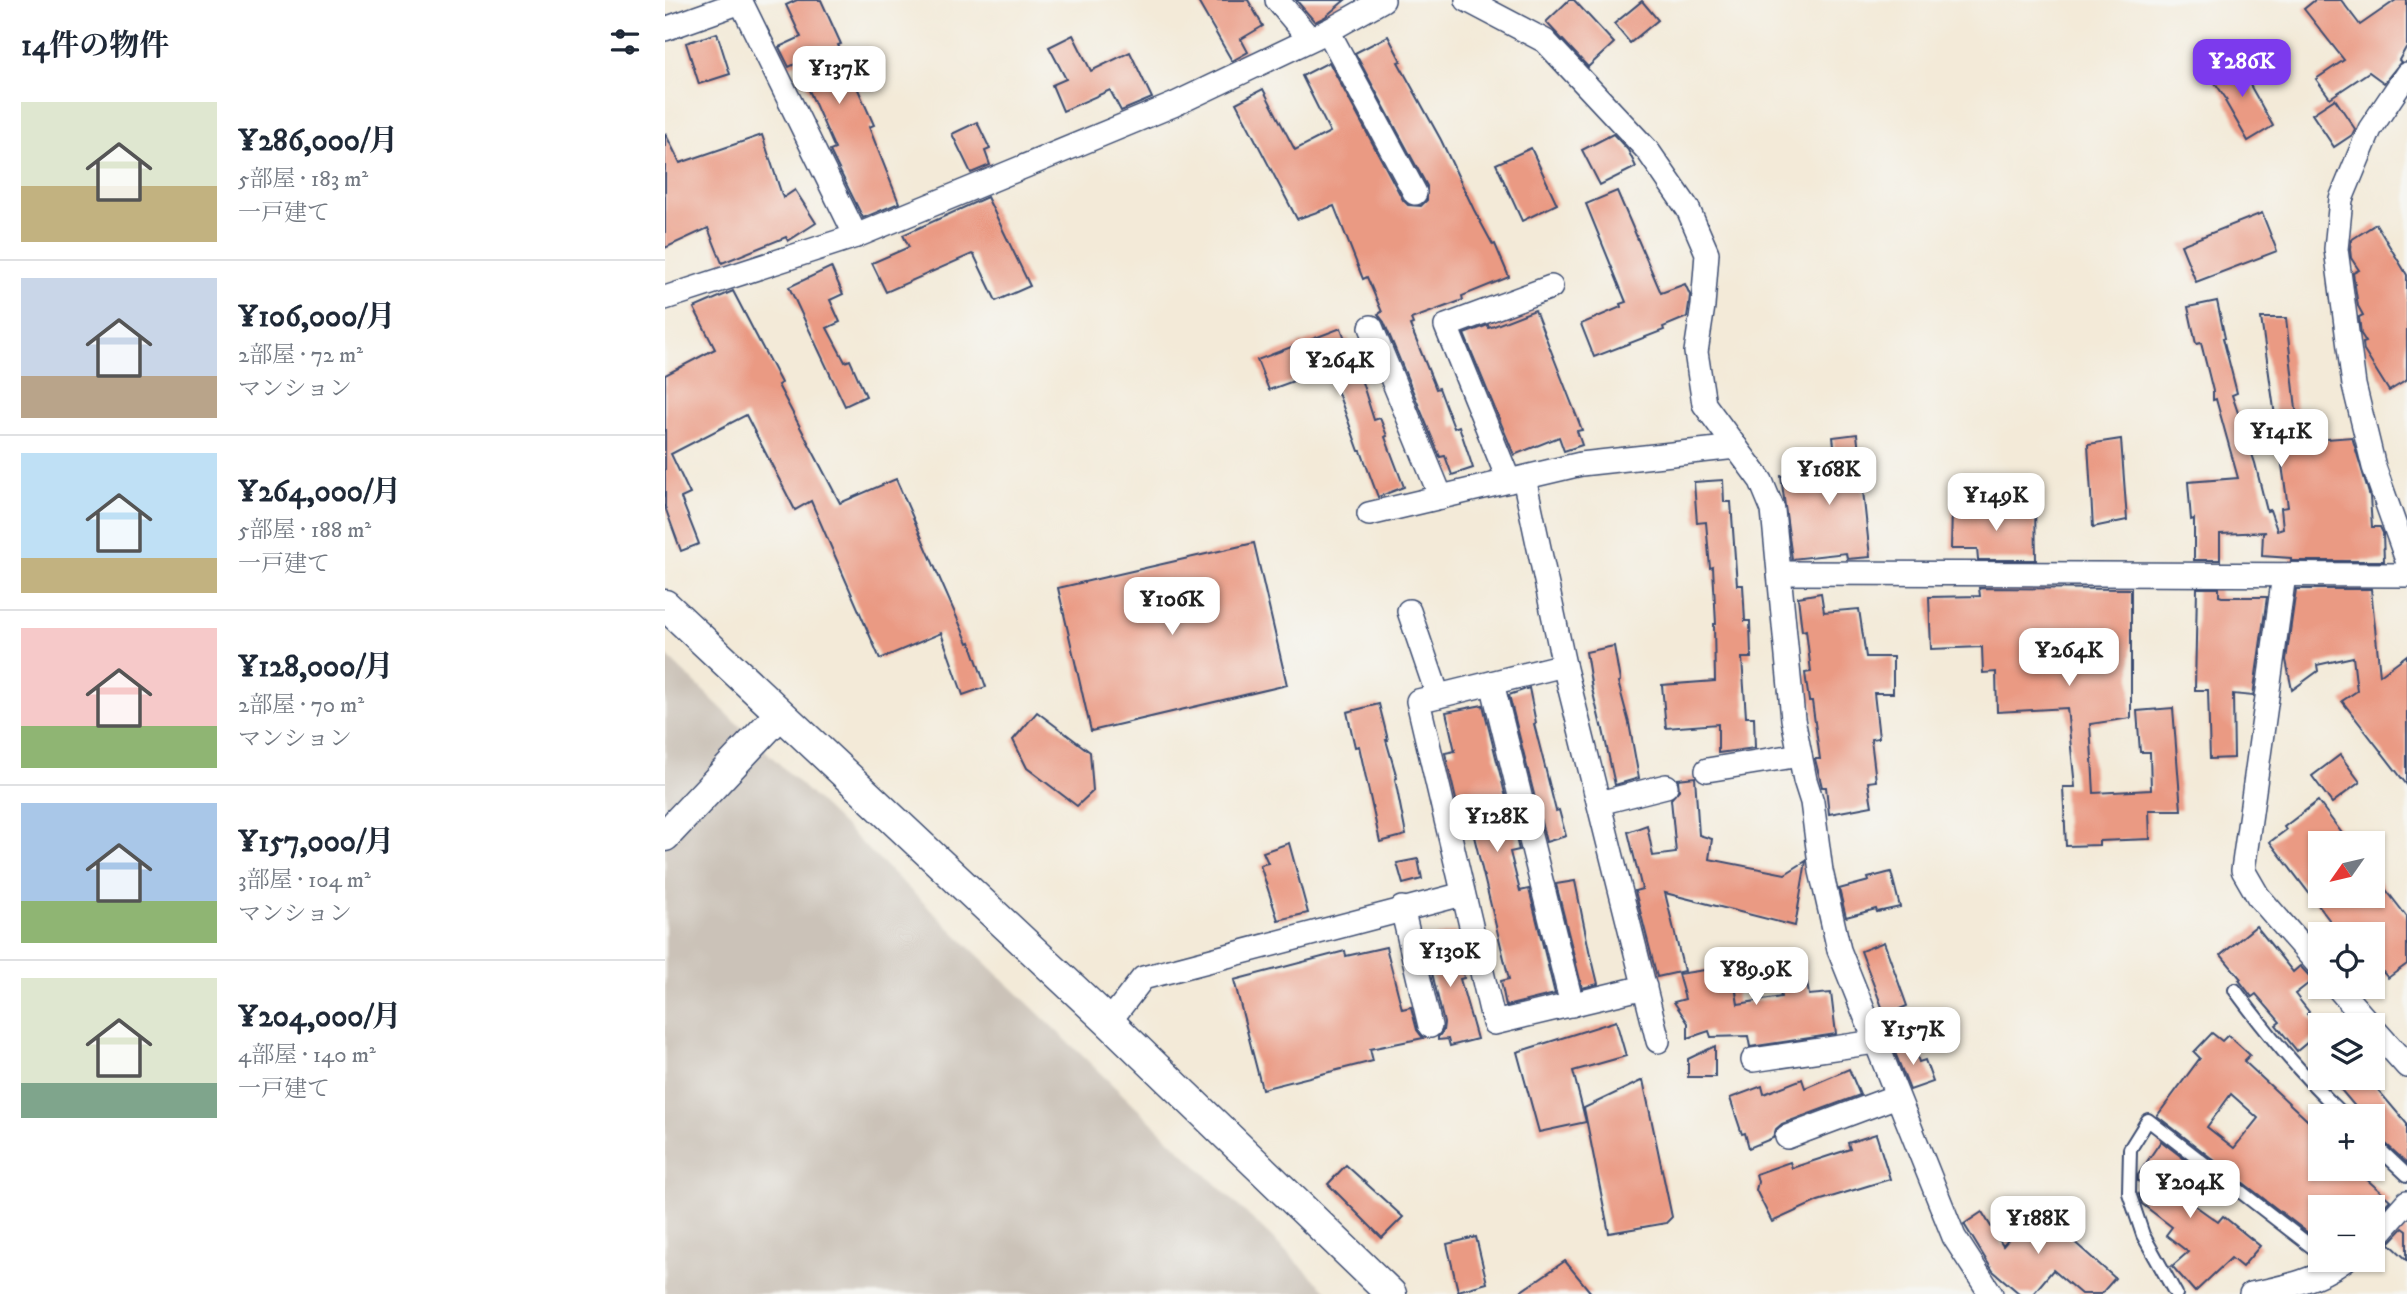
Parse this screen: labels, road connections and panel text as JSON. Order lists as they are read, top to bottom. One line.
{"north":"bottom left","page":{"heading":"14件の物件","price":["¥286K","¥137K","¥264K","¥141K","¥168K","¥149K","¥106K","¥264K","¥128K","¥130K","¥89.9K","¥157K","¥204K","¥188K"],"list":[{"name":"¥286,000/月","note":"5部屋 · 183 m² · 一戸建て"},{"name":"¥106,000/月","note":"2部屋 · 72 m² · マンション"},{"name":"¥264,000/月","note":"5部屋 · 188 m² · 一戸建て"},{"name":"¥128,000/月","note":"2部屋 · 70 m² · マンション"},{"name":"¥157,000/月","note":"3部屋 · 104 m² · マンション"},{"name":"¥204,000/月","note":"4部屋 · 140 m² · 一戸建て"}],"map_buttons":["+","−"]}}
